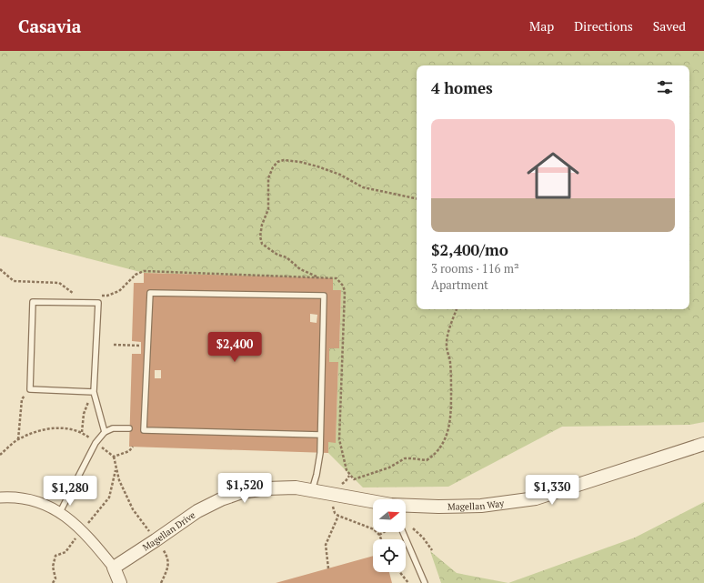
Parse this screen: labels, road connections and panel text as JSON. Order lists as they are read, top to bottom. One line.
{"streets":{"street":["Magellan Way","Magellan Drive"]},"north":"right","page":{"header":"Casavia","nav":["Map","Directions","Saved"],"heading":"4 homes","list":[{"name":"$2,400/mo","note":"3 rooms · 116 m² · Apartment"}],"price":["$2,400","$1,520","$1,330","$1,280"]}}
